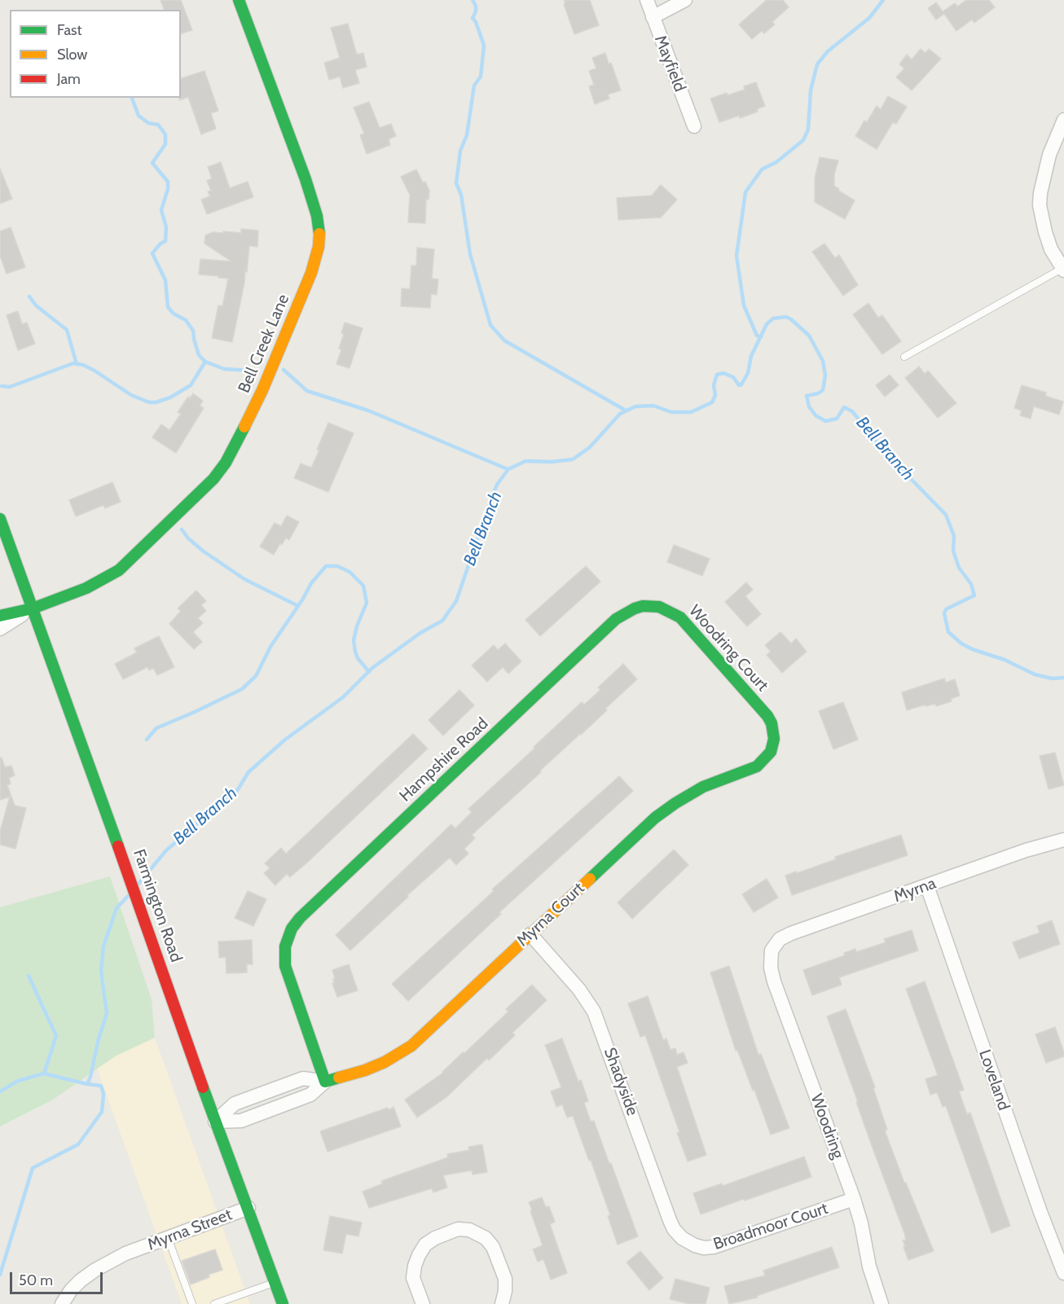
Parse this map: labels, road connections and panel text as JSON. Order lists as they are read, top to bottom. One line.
{"streets":{"street":["Mayfield","Bell Creek Lane","Woodring Court","Hampshire Road","Myrna","Farmington Road","Myrna Court","Loveland","Shadyside","Woodring","Broadmoor Court","Myrna Street"]},"crossings":[["Bell Creek Lane","Farmington Road"],["Woodring Court","Hampshire Road"],["Woodring Court","Myrna Court"],["Hampshire Road","Myrna Court"],["Myrna","Loveland"],["Myrna","Woodring"],["Farmington Road","Myrna Court"],["Farmington Road","Myrna Street"],["Myrna Court","Shadyside"],["Shadyside","Broadmoor Court"],["Woodring","Broadmoor Court"]],"water":["Bell Branch"],"legend":["Fast","Slow","Jam"],"scale_bar":"50 m"}
